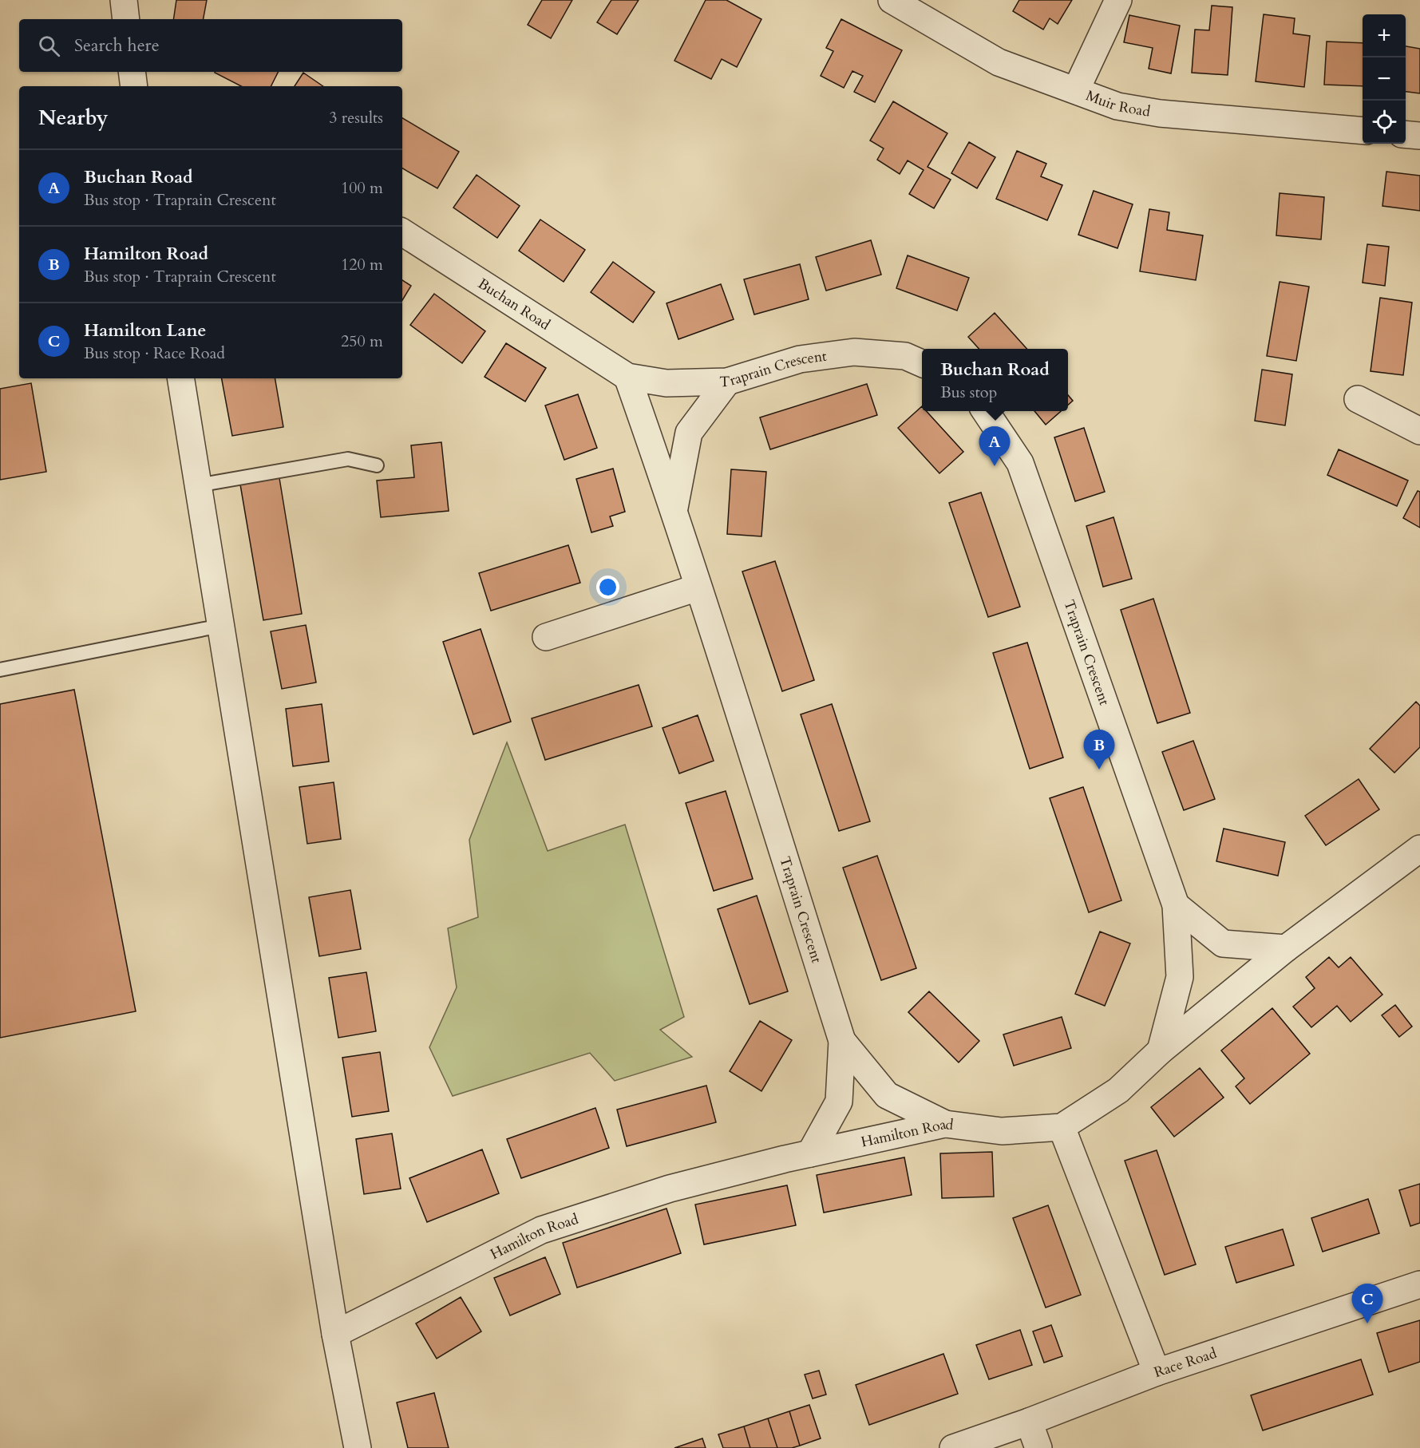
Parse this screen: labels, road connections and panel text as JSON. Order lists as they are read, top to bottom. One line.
{"streets":{"street":["Muir Road","Buchan Road","Traprain Crescent","Hamilton Road","Race Road"]},"crossings":[["Buchan Road","Traprain Crescent"],["Traprain Crescent","Hamilton Road"]],"page":{"map_buttons":["+","−"],"search":"Search here","heading":["Nearby","3 results"],"list":[{"mark":"A","name":"Buchan Road","note":"Bus stop · Traprain Crescent","value":"100 m"},{"mark":"B","name":"Hamilton Road","note":"Bus stop · Traprain Crescent","value":"120 m"},{"mark":"C","name":"Hamilton Lane","note":"Bus stop · Race Road","value":"250 m"}],"popup":["Buchan Road","Bus stop"],"pins":["A","B","C"]}}
